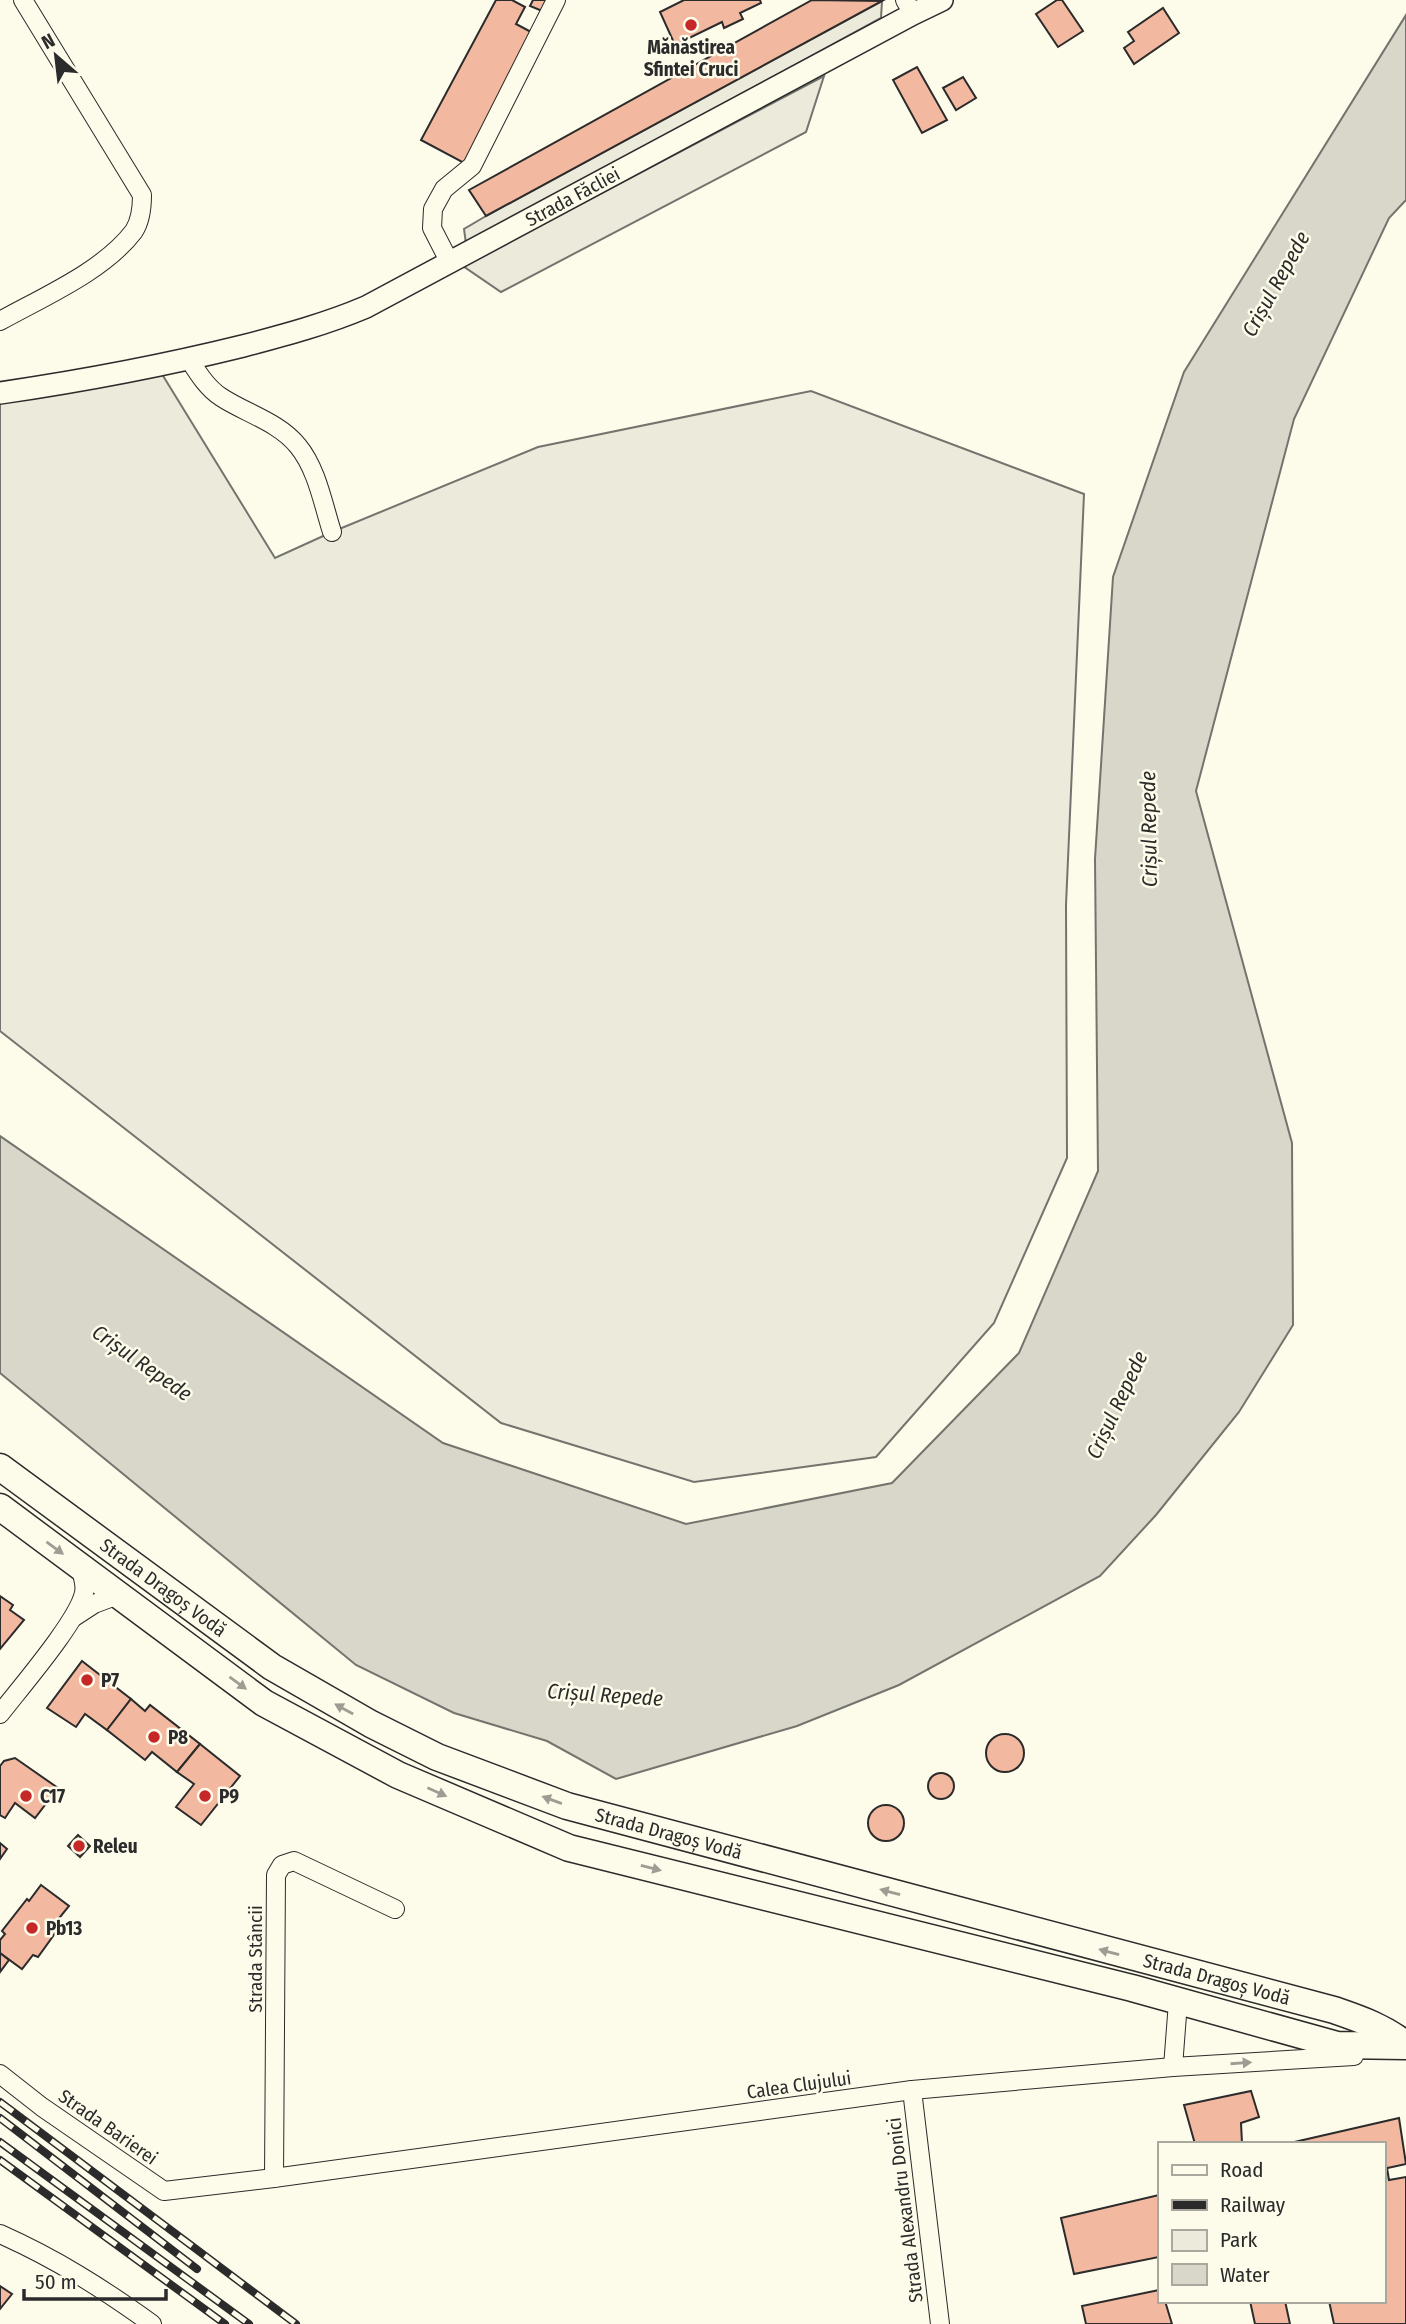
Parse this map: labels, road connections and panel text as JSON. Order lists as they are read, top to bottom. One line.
{"streets":{"main road":["Strada Dragoș Vodă"],"street":["Strada Făcliei","Strada Stâncii","Calea Clujului","Strada Barierei","Strada Alexandru Donici"]},"crossings":[["Strada Dragoș Vodă","Calea Clujului"],["Strada Stâncii","Calea Clujului"],["Calea Clujului","Strada Barierei"],["Calea Clujului","Strada Alexandru Donici"]],"water":["Crișul Repede"],"places":["Mănăstirea Sfintei Cruci","P7","P8","C17","P9","Releu","Pb13"],"legend":["Road","Railway","Park","Water"],"scale_bar":"50 m","north":"top left"}
